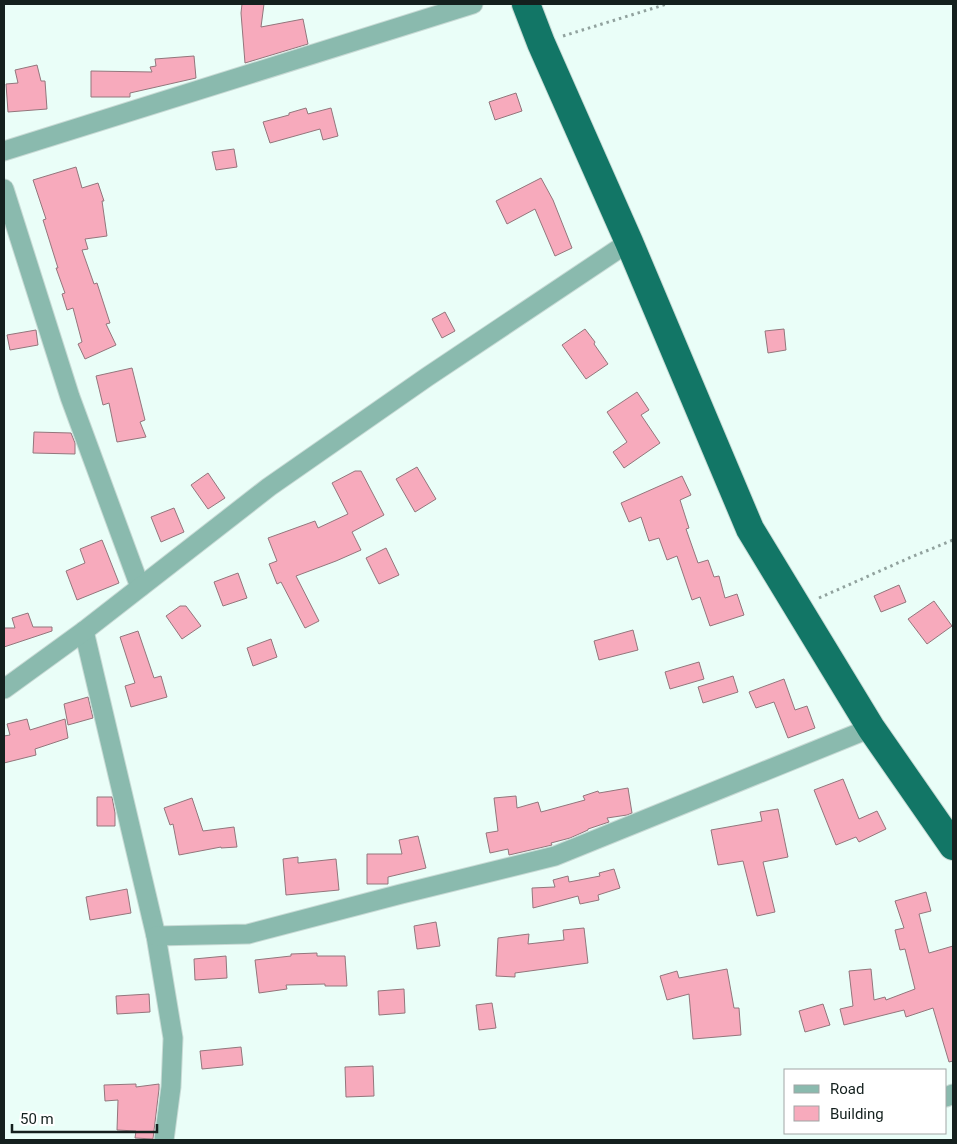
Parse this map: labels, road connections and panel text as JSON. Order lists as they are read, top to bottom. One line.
{"legend":["Road","Building"],"scale_bar":"50 m"}
